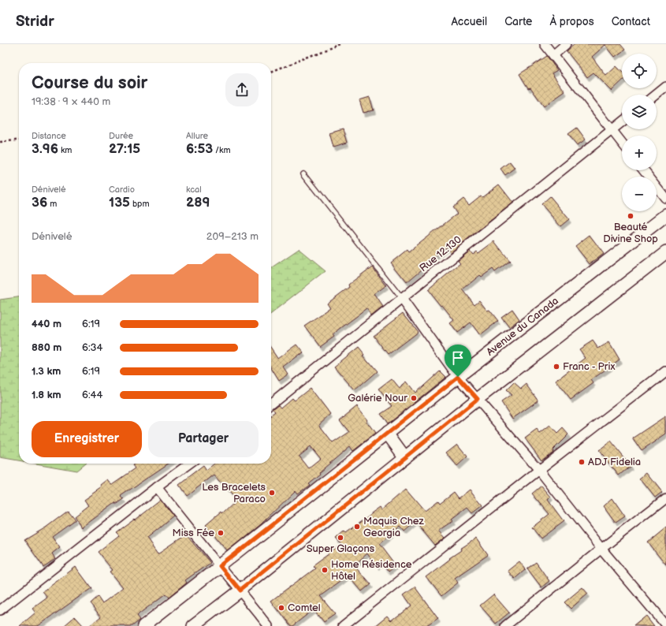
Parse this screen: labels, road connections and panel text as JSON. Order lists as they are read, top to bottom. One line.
{"streets":{"main road":["Avenue du Canada"],"street":["Rue 12.130"]},"places":["Beauté Divine Shop","Franc - Prix","Galérie Nour","ADJ Fidelia","Les Bracelets Paraco","Maquis Chez Georgia","Miss Fée","Super Glaçons","Home Résidence Hôtel","Comtel"],"page":{"header":"Stridr","nav":["Accueil","Carte","À propos","Contact"],"map_buttons":["+","−"],"heading":["Course du soir","19:38 · 9 × 440 m"],"stats":[["Distance","3.96 km"],["Durée","27:15"],["Allure","6:53 /km"],["Dénivelé","36 m"],["Cardio","135 bpm"],["kcal","289"]],"chart":["Dénivelé","209–213 m"],"list":[{"name":"440 m","note":"6:19"},{"name":"880 m","note":"6:34"},{"name":"1.3 km","note":"6:19"},{"name":"1.8 km","note":"6:44"}],"buttons":["Enregistrer","Partager"]}}
